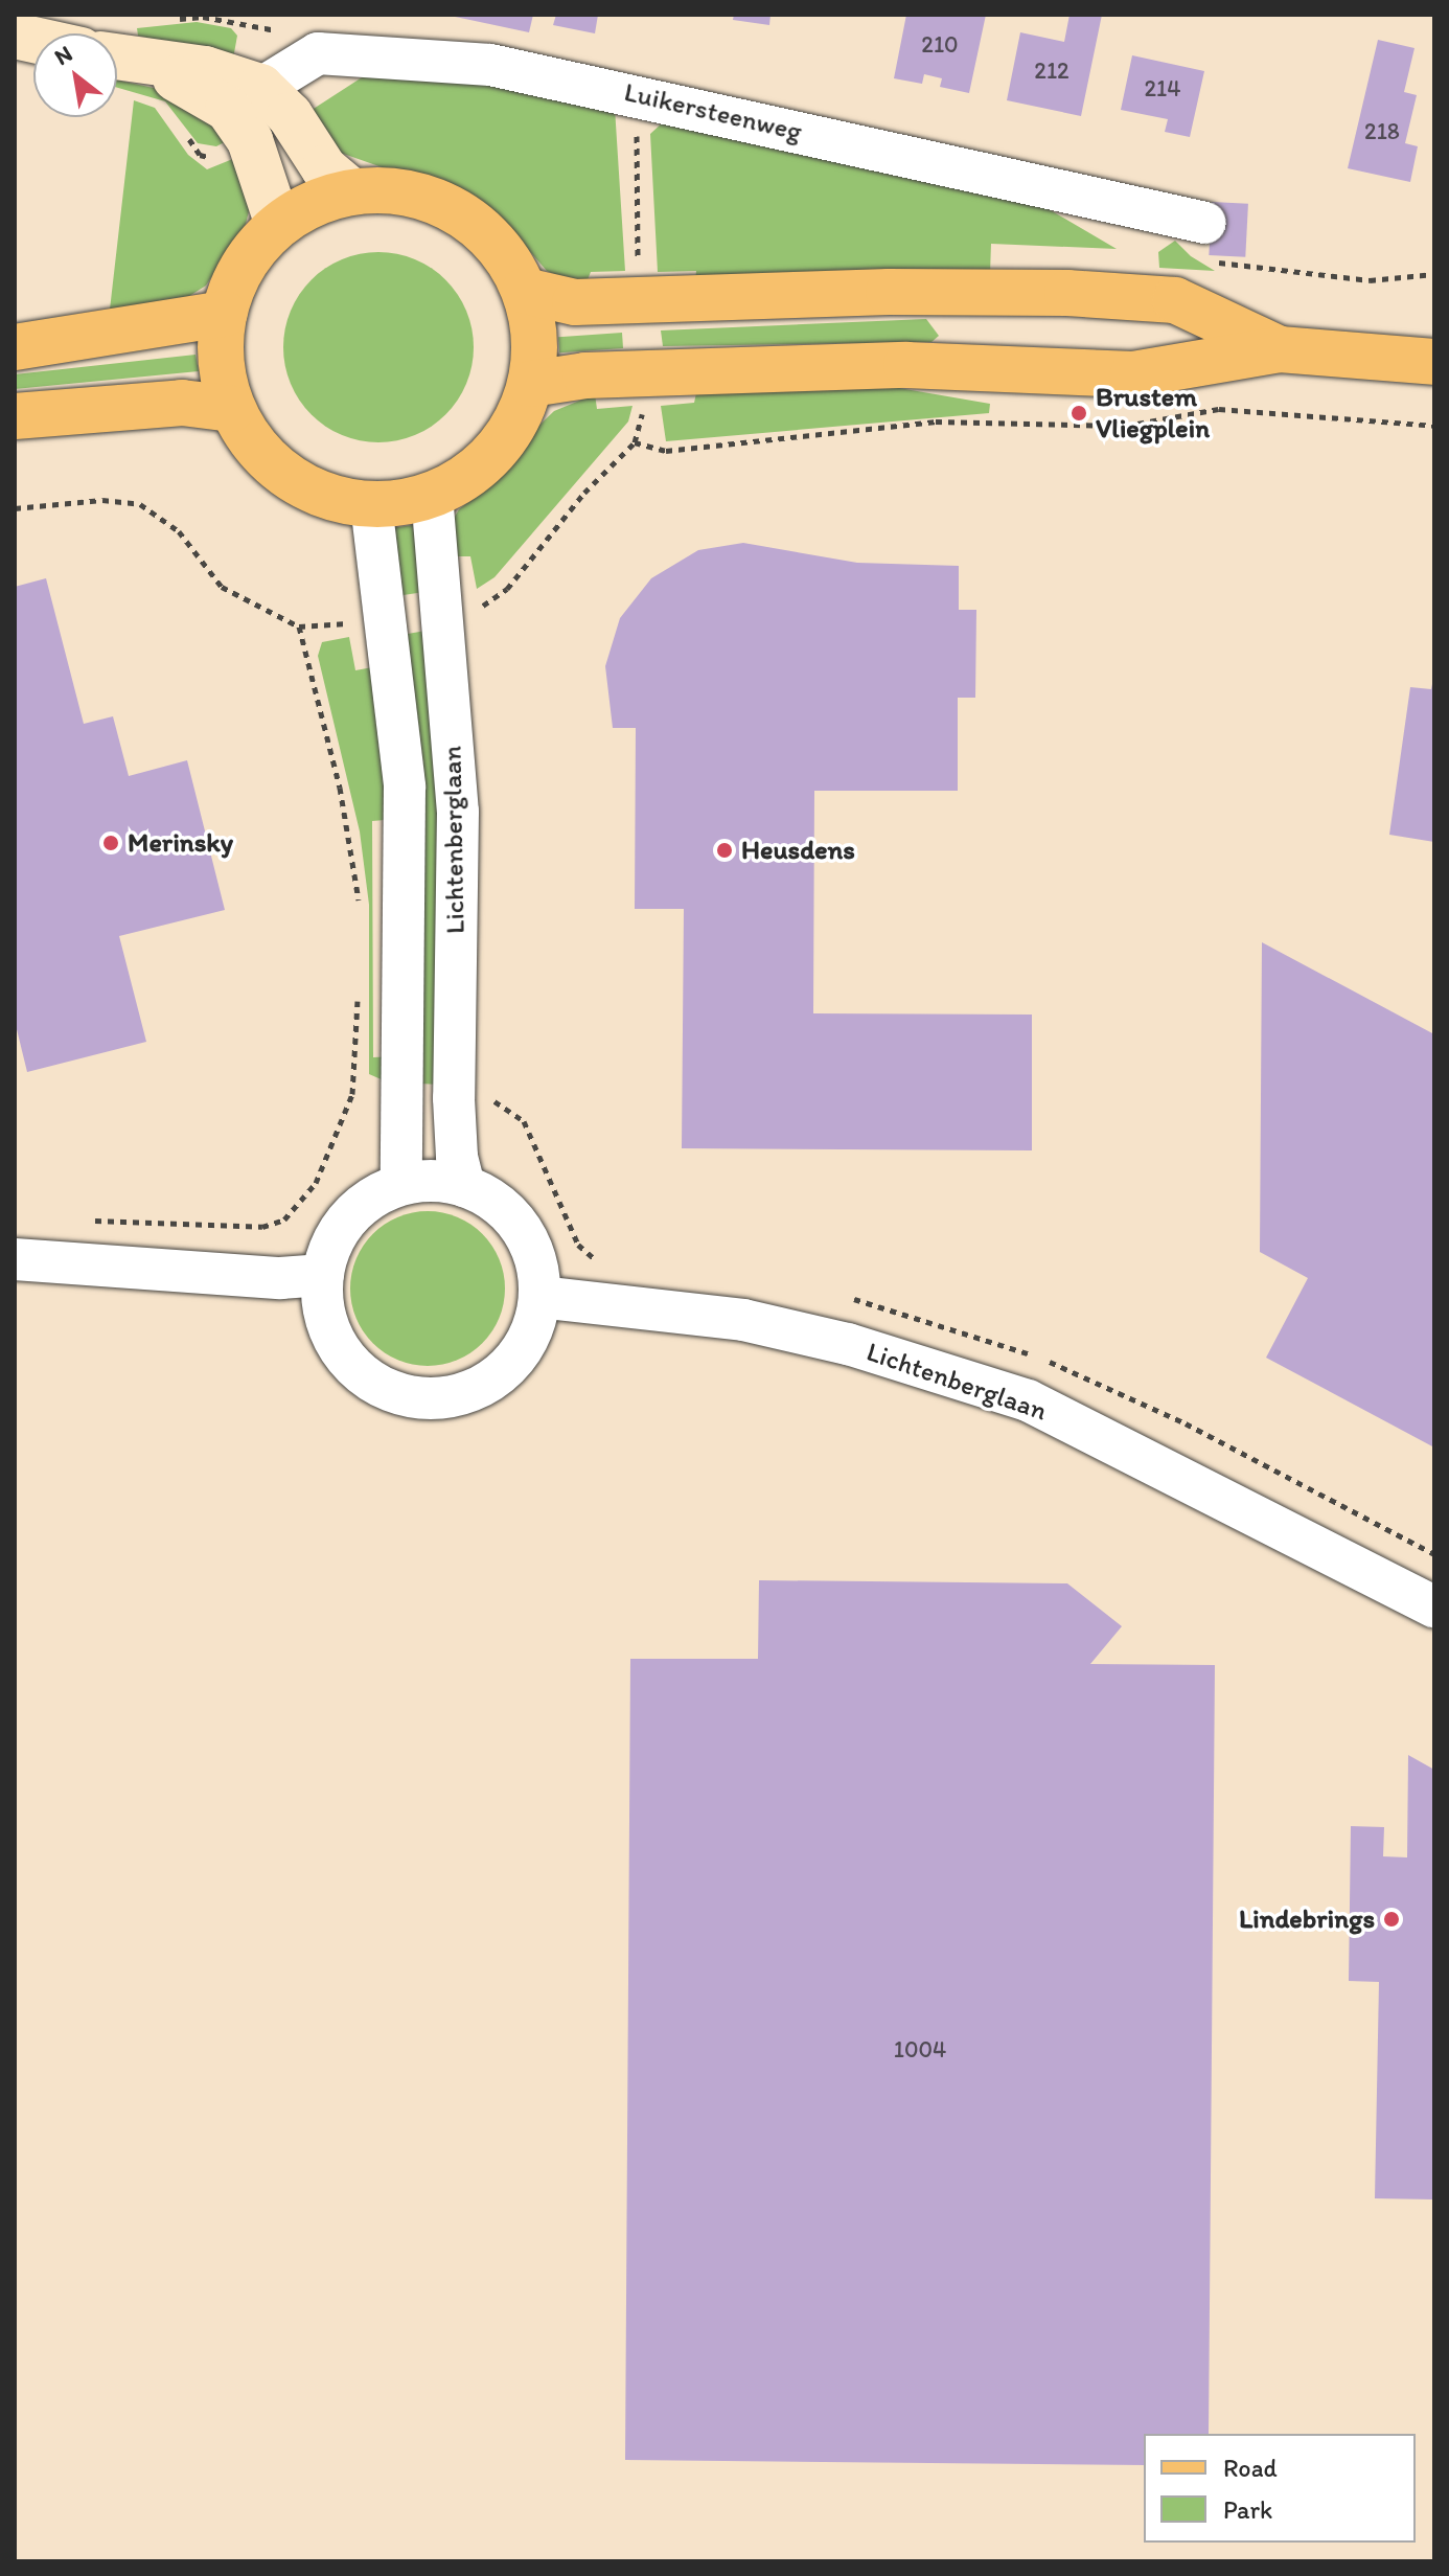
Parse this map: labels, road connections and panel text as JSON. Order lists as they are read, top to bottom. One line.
{"streets":{"street":["Luikersteenweg","Lichtenberglaan"]},"places":["Brustem Vliegplein","Merinsky","Heusdens","Lindebrings"],"house_numbers":["210","212","214","218","1004"],"legend":["Road","Park"],"north":"top left"}
